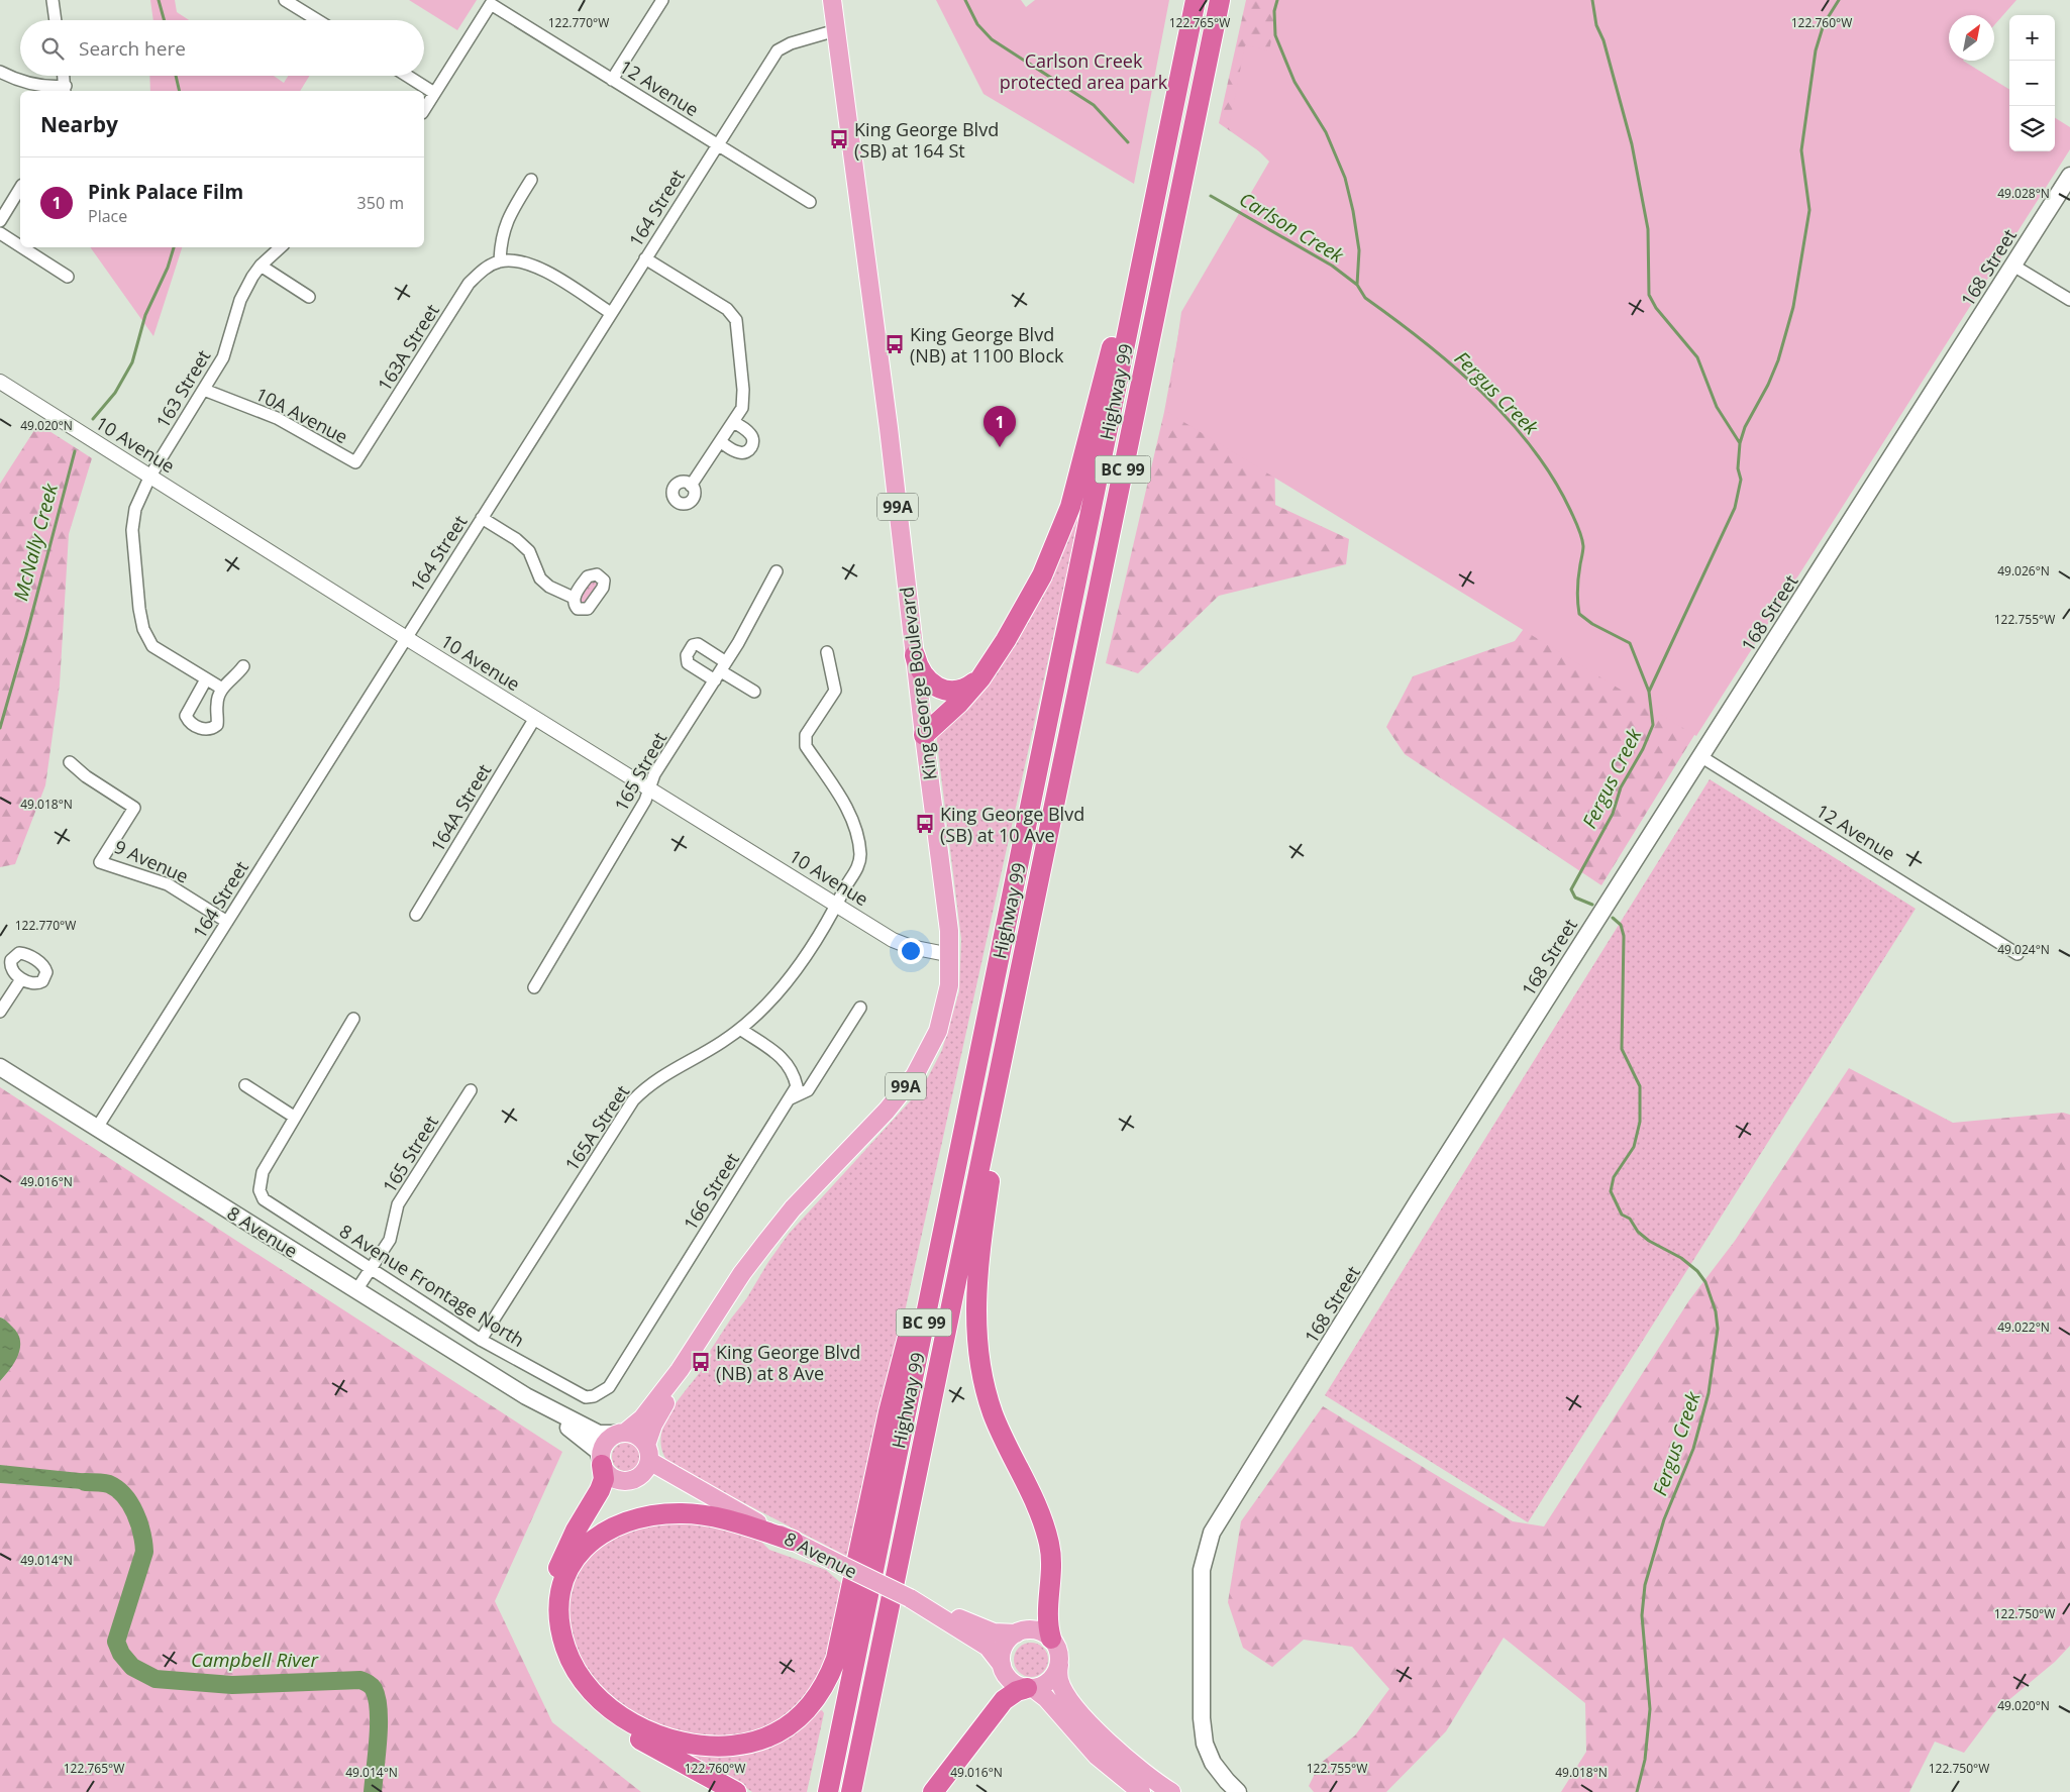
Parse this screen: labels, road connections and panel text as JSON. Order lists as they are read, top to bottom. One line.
{"streets":{"highway":["Highway 99","BC 99"],"main road":["168 Street","99A","King George Boulevard","8 Avenue"],"street":["12 Avenue","164 Street","163A Street","163 Street","10A Avenue","10 Avenue","165 Street","164A Street","9 Avenue","165A Street","166 Street","8 Avenue Frontage North"]},"crossings":[["12 Avenue","164 Street"],["12 Avenue","168 Street"],["164 Street","10 Avenue"],["164 Street","King George Boulevard"],["164 Street","9 Avenue"],["164 Street","8 Avenue"],["163A Street","10A Avenue"],["163 Street","10A Avenue"],["163 Street","10 Avenue"],["10 Avenue","King George Boulevard"],["10 Avenue","165 Street"],["10 Avenue","164A Street"],["10 Avenue","165A Street"],["King George Boulevard","8 Avenue"],["165 Street","8 Avenue"],["165 Street","8 Avenue Frontage North"],["165A Street","8 Avenue Frontage North"],["166 Street","8 Avenue Frontage North"]],"water":["Carlson Creek","Fergus Creek","McNally Creek","Campbell River"],"parks":["Carlson Creek protected area park"],"places":{"bus stop":["King George Blvd (SB) at 164 St","King George Blvd (NB) at 1100 Block","King George Blvd (SB) at 10 Ave","King George Blvd (NB) at 8 Ave"]},"north":"top right","page":{"map_buttons":["+","−"],"search":"Search here","heading":"Nearby","list":[{"mark":"1","name":"Pink Palace Film","note":"Place","value":"350 m"}],"pins":"1"},"coordinates":["122.770°W","122.765°W","122.760°W","49.028°N","49.020°N","49.026°N","122.755°W","49.018°N","49.024°N","49.016°N","49.022°N","49.014°N","122.750°W"]}
